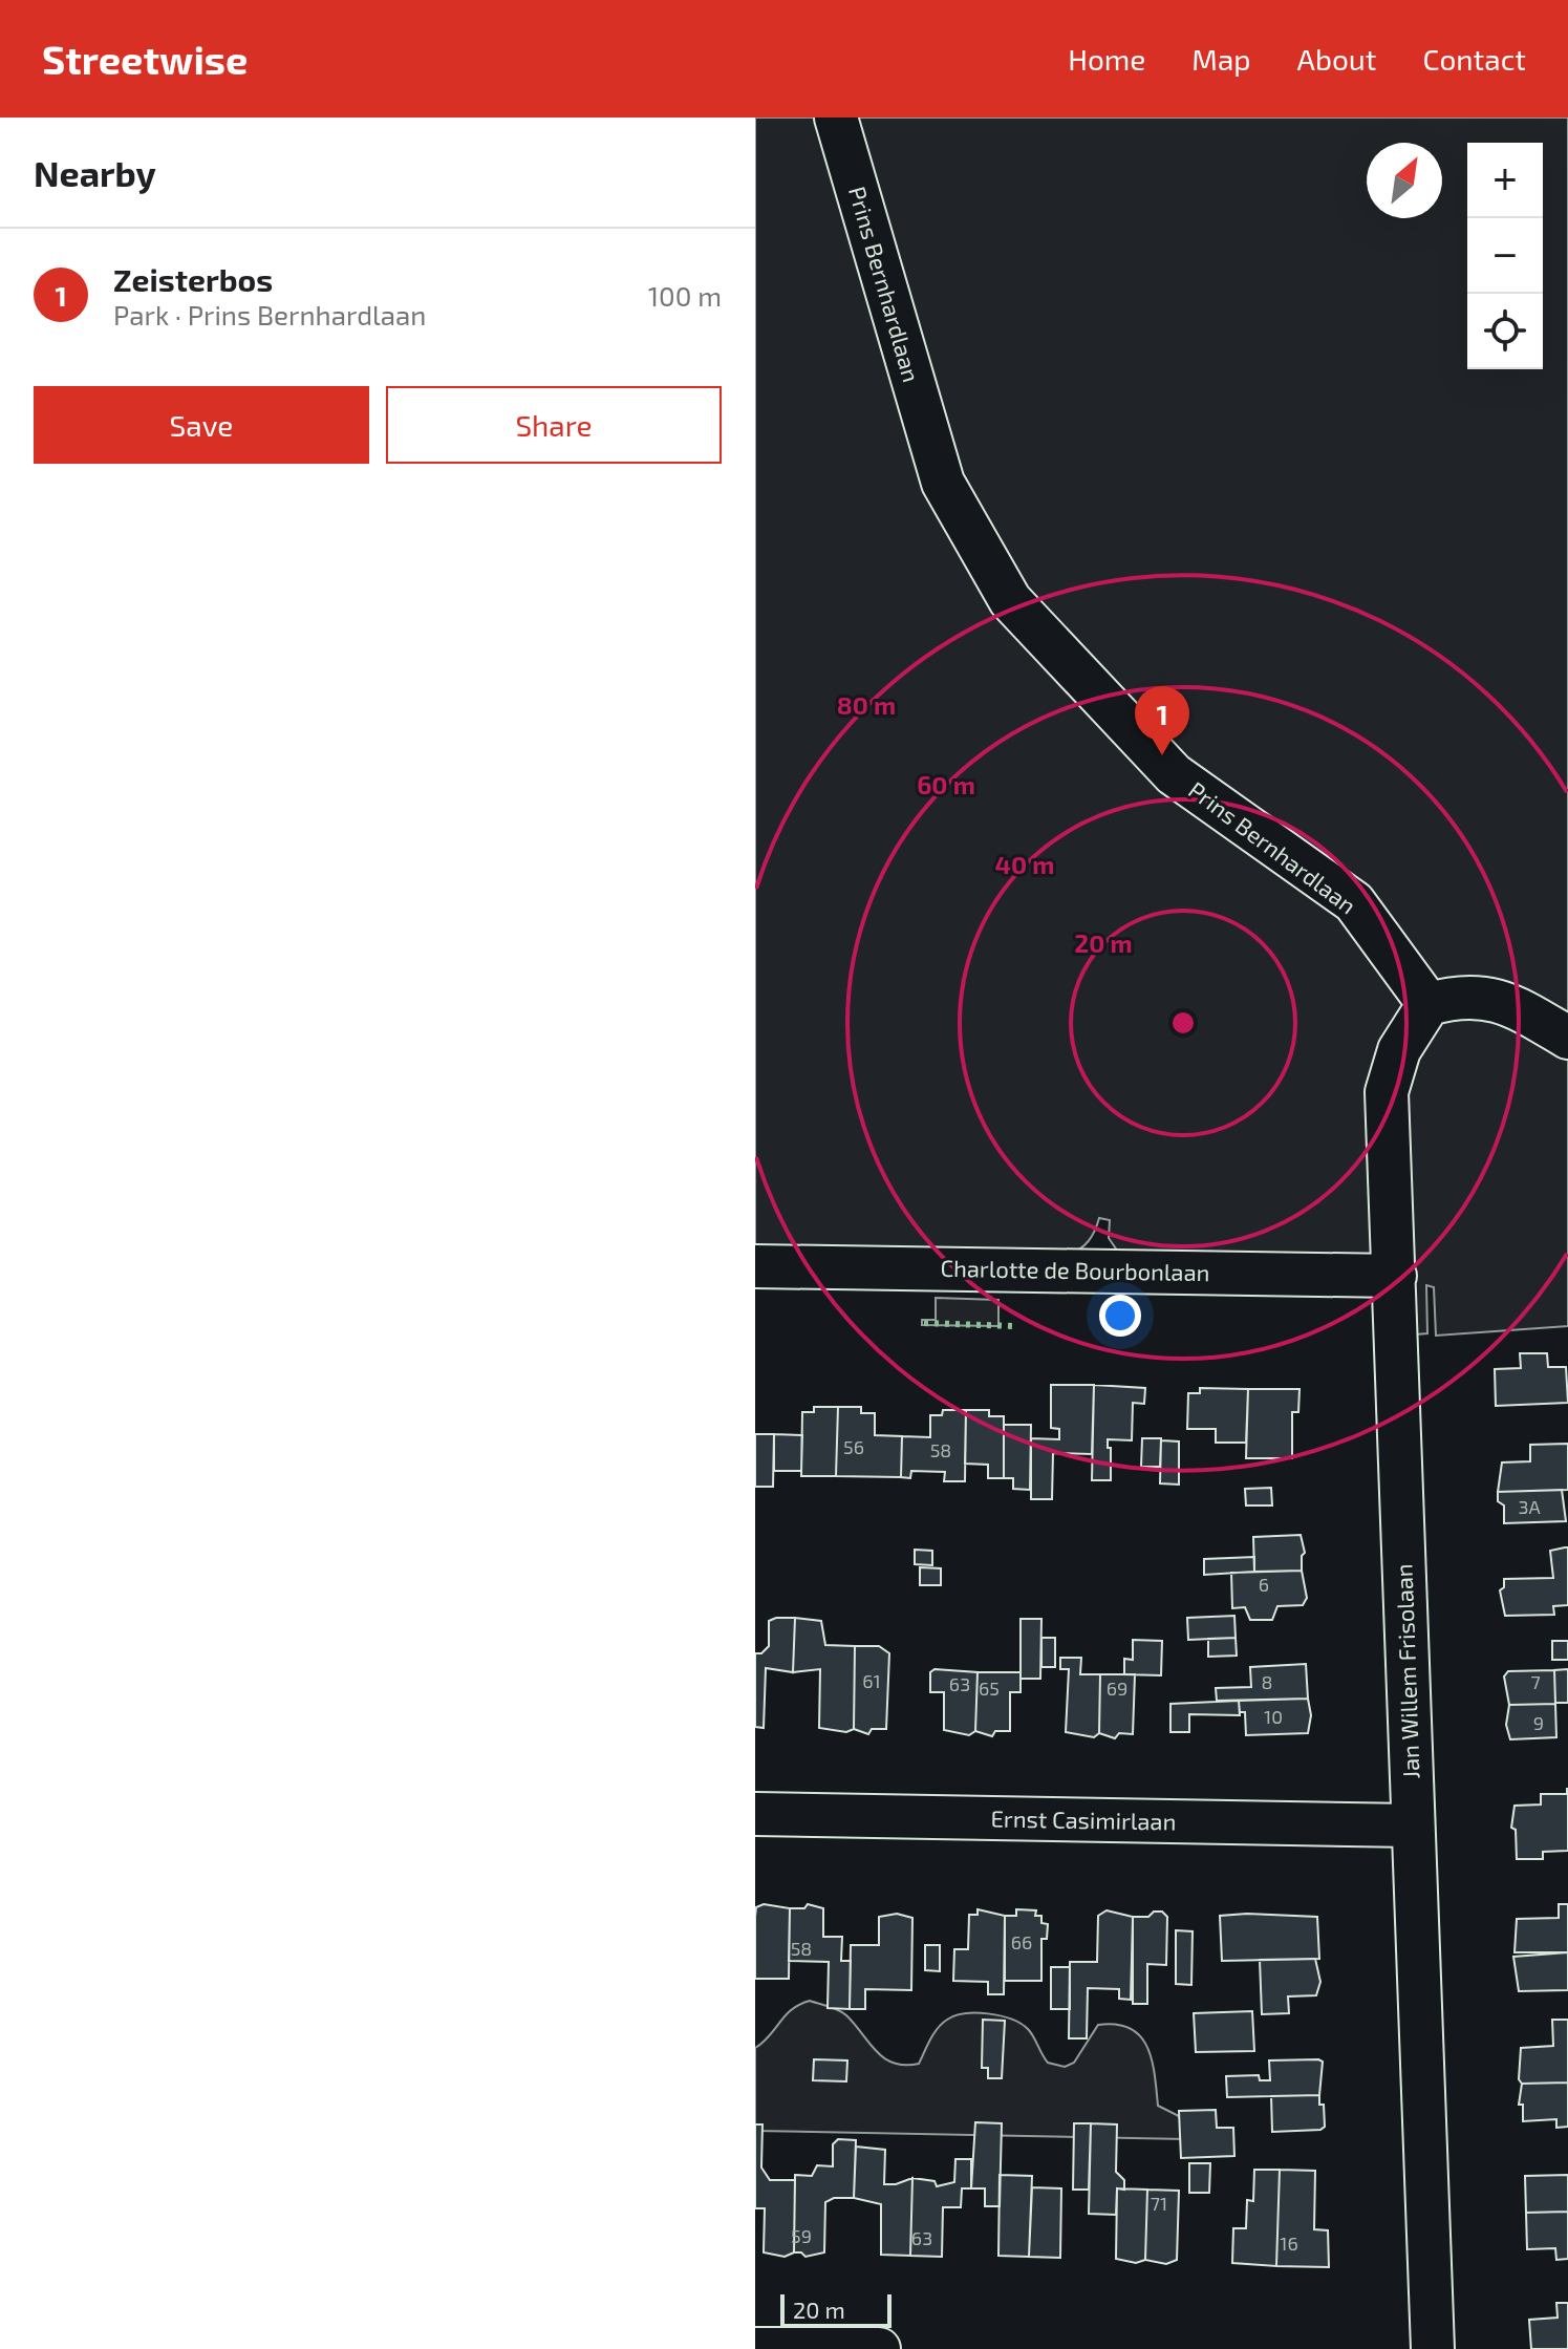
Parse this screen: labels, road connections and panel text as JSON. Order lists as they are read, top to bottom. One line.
{"streets":{"street":["Prins Bernhardlaan","Charlotte de Bourbonlaan","Jan Willem Frisolaan","Ernst Casimirlaan"]},"crossings":[["Prins Bernhardlaan","Jan Willem Frisolaan"],["Charlotte de Bourbonlaan","Jan Willem Frisolaan"],["Jan Willem Frisolaan","Ernst Casimirlaan"]],"house_numbers":["56","58","3A","6","61","8","7","63","65","69","10","9","66","58","71","59","63","16"],"scale_bar":"20 m","north":"top right","page":{"header":"Streetwise","nav":["Home","Map","About","Contact"],"heading":"Nearby","map_buttons":["+","−"],"list":[{"mark":"1","name":"Zeisterbos","note":"Park · Prins Bernhardlaan","value":"100 m"}],"buttons":["Save","Share"],"pins":"1","scale":"20 m"},"rings":["80 m","60 m","40 m","20 m"]}
